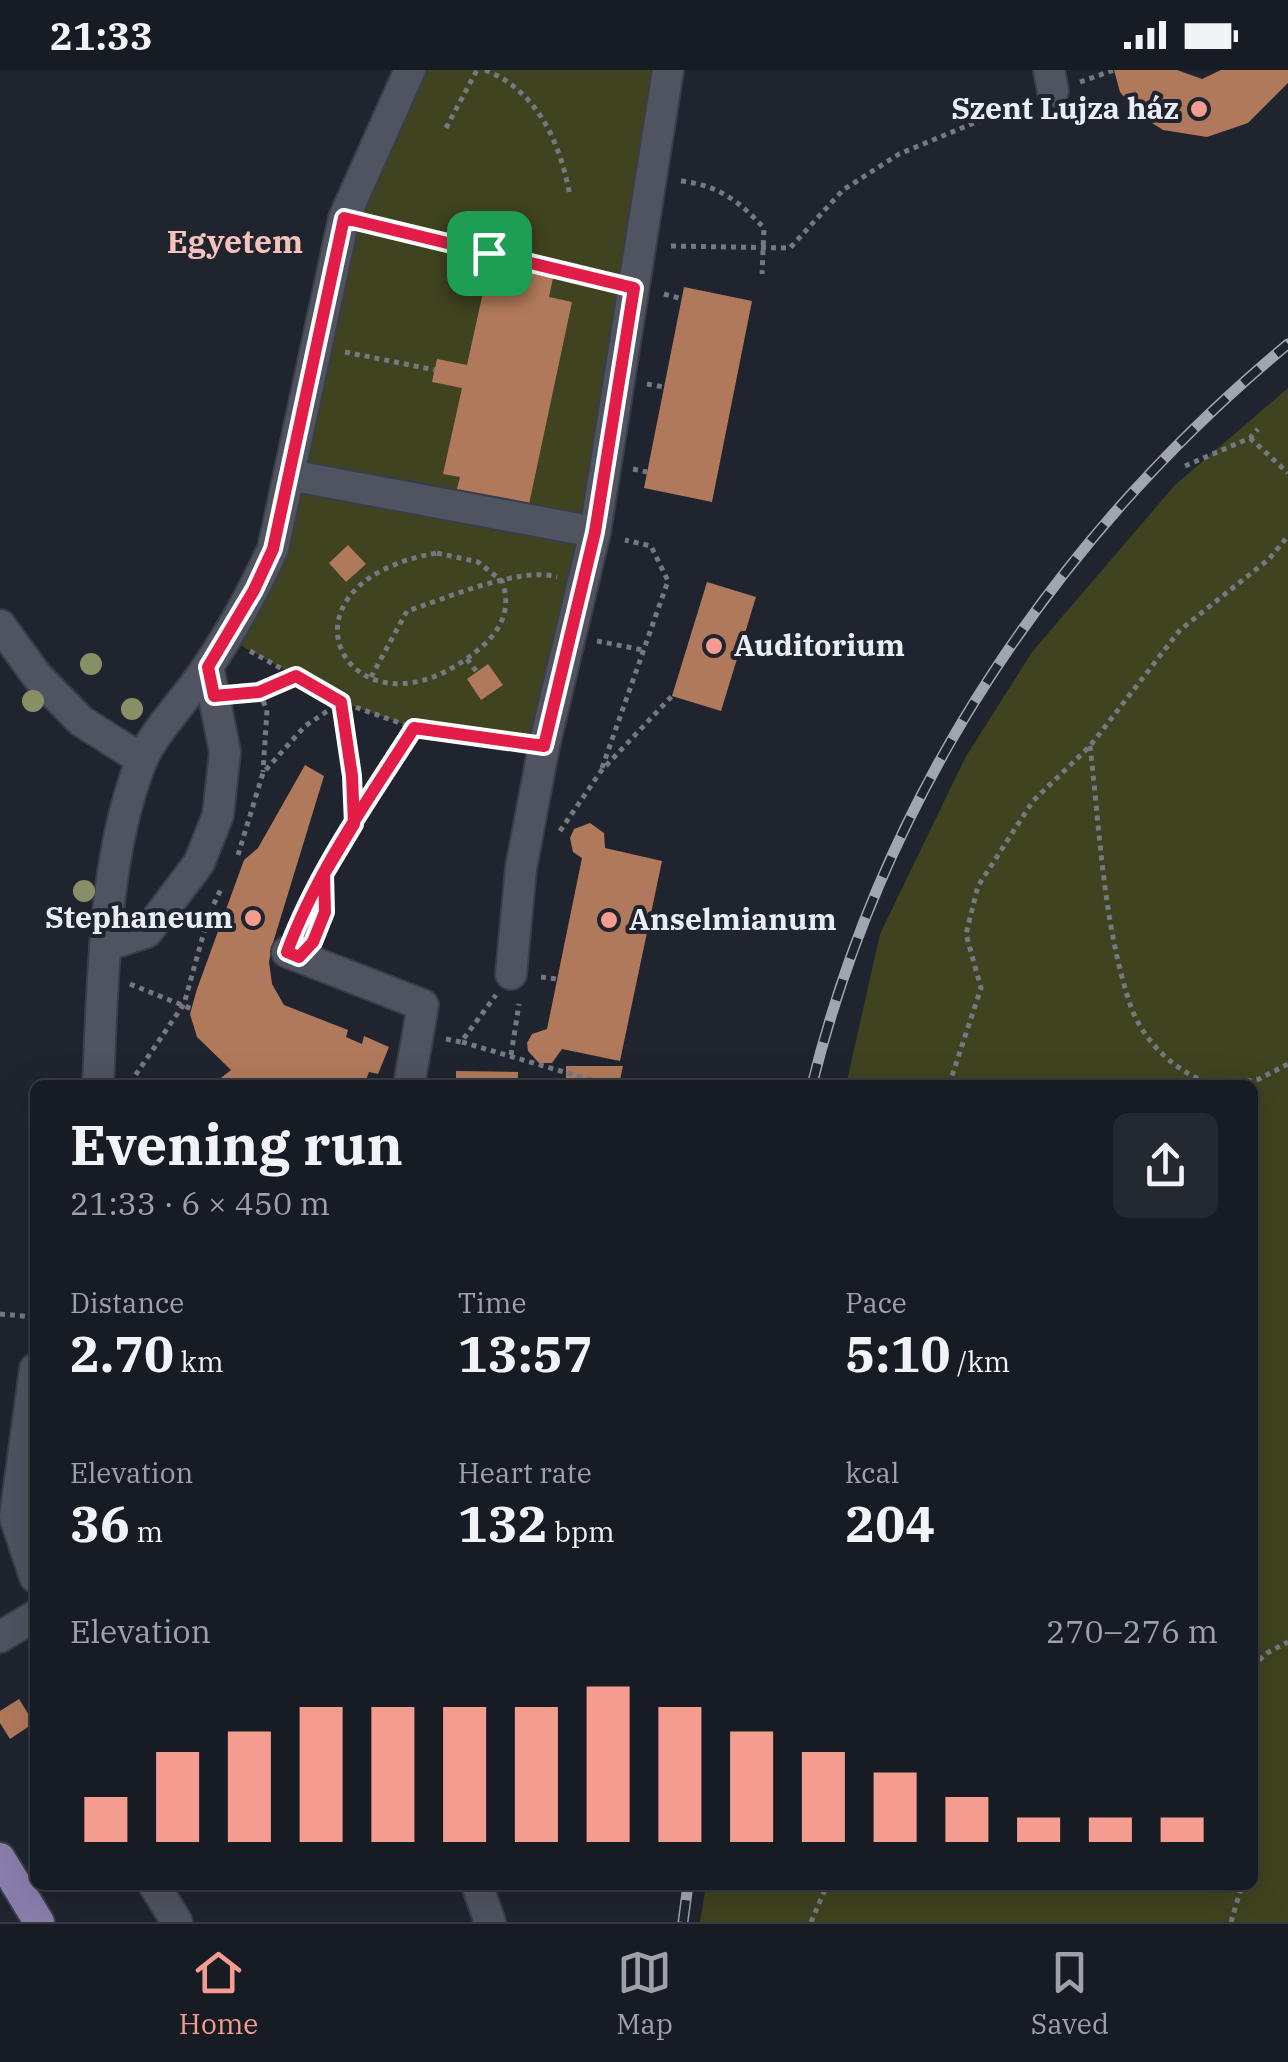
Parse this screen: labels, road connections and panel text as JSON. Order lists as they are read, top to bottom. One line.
{"districts":["Egyetem"],"places":["Szent Lujza ház","Auditorium","Stephaneum","Anselmianum"],"page":{"status":"21:33","heading":["Evening run","21:33 · 6 × 450 m"],"stats":[["Distance","2.70 km"],["Time","13:57"],["Pace","5:10 /km"],["Elevation","36 m"],["Heart rate","132 bpm"],["kcal","204"]],"chart":["Elevation","270–276 m"],"tabs":["Home","Map","Saved"]}}
